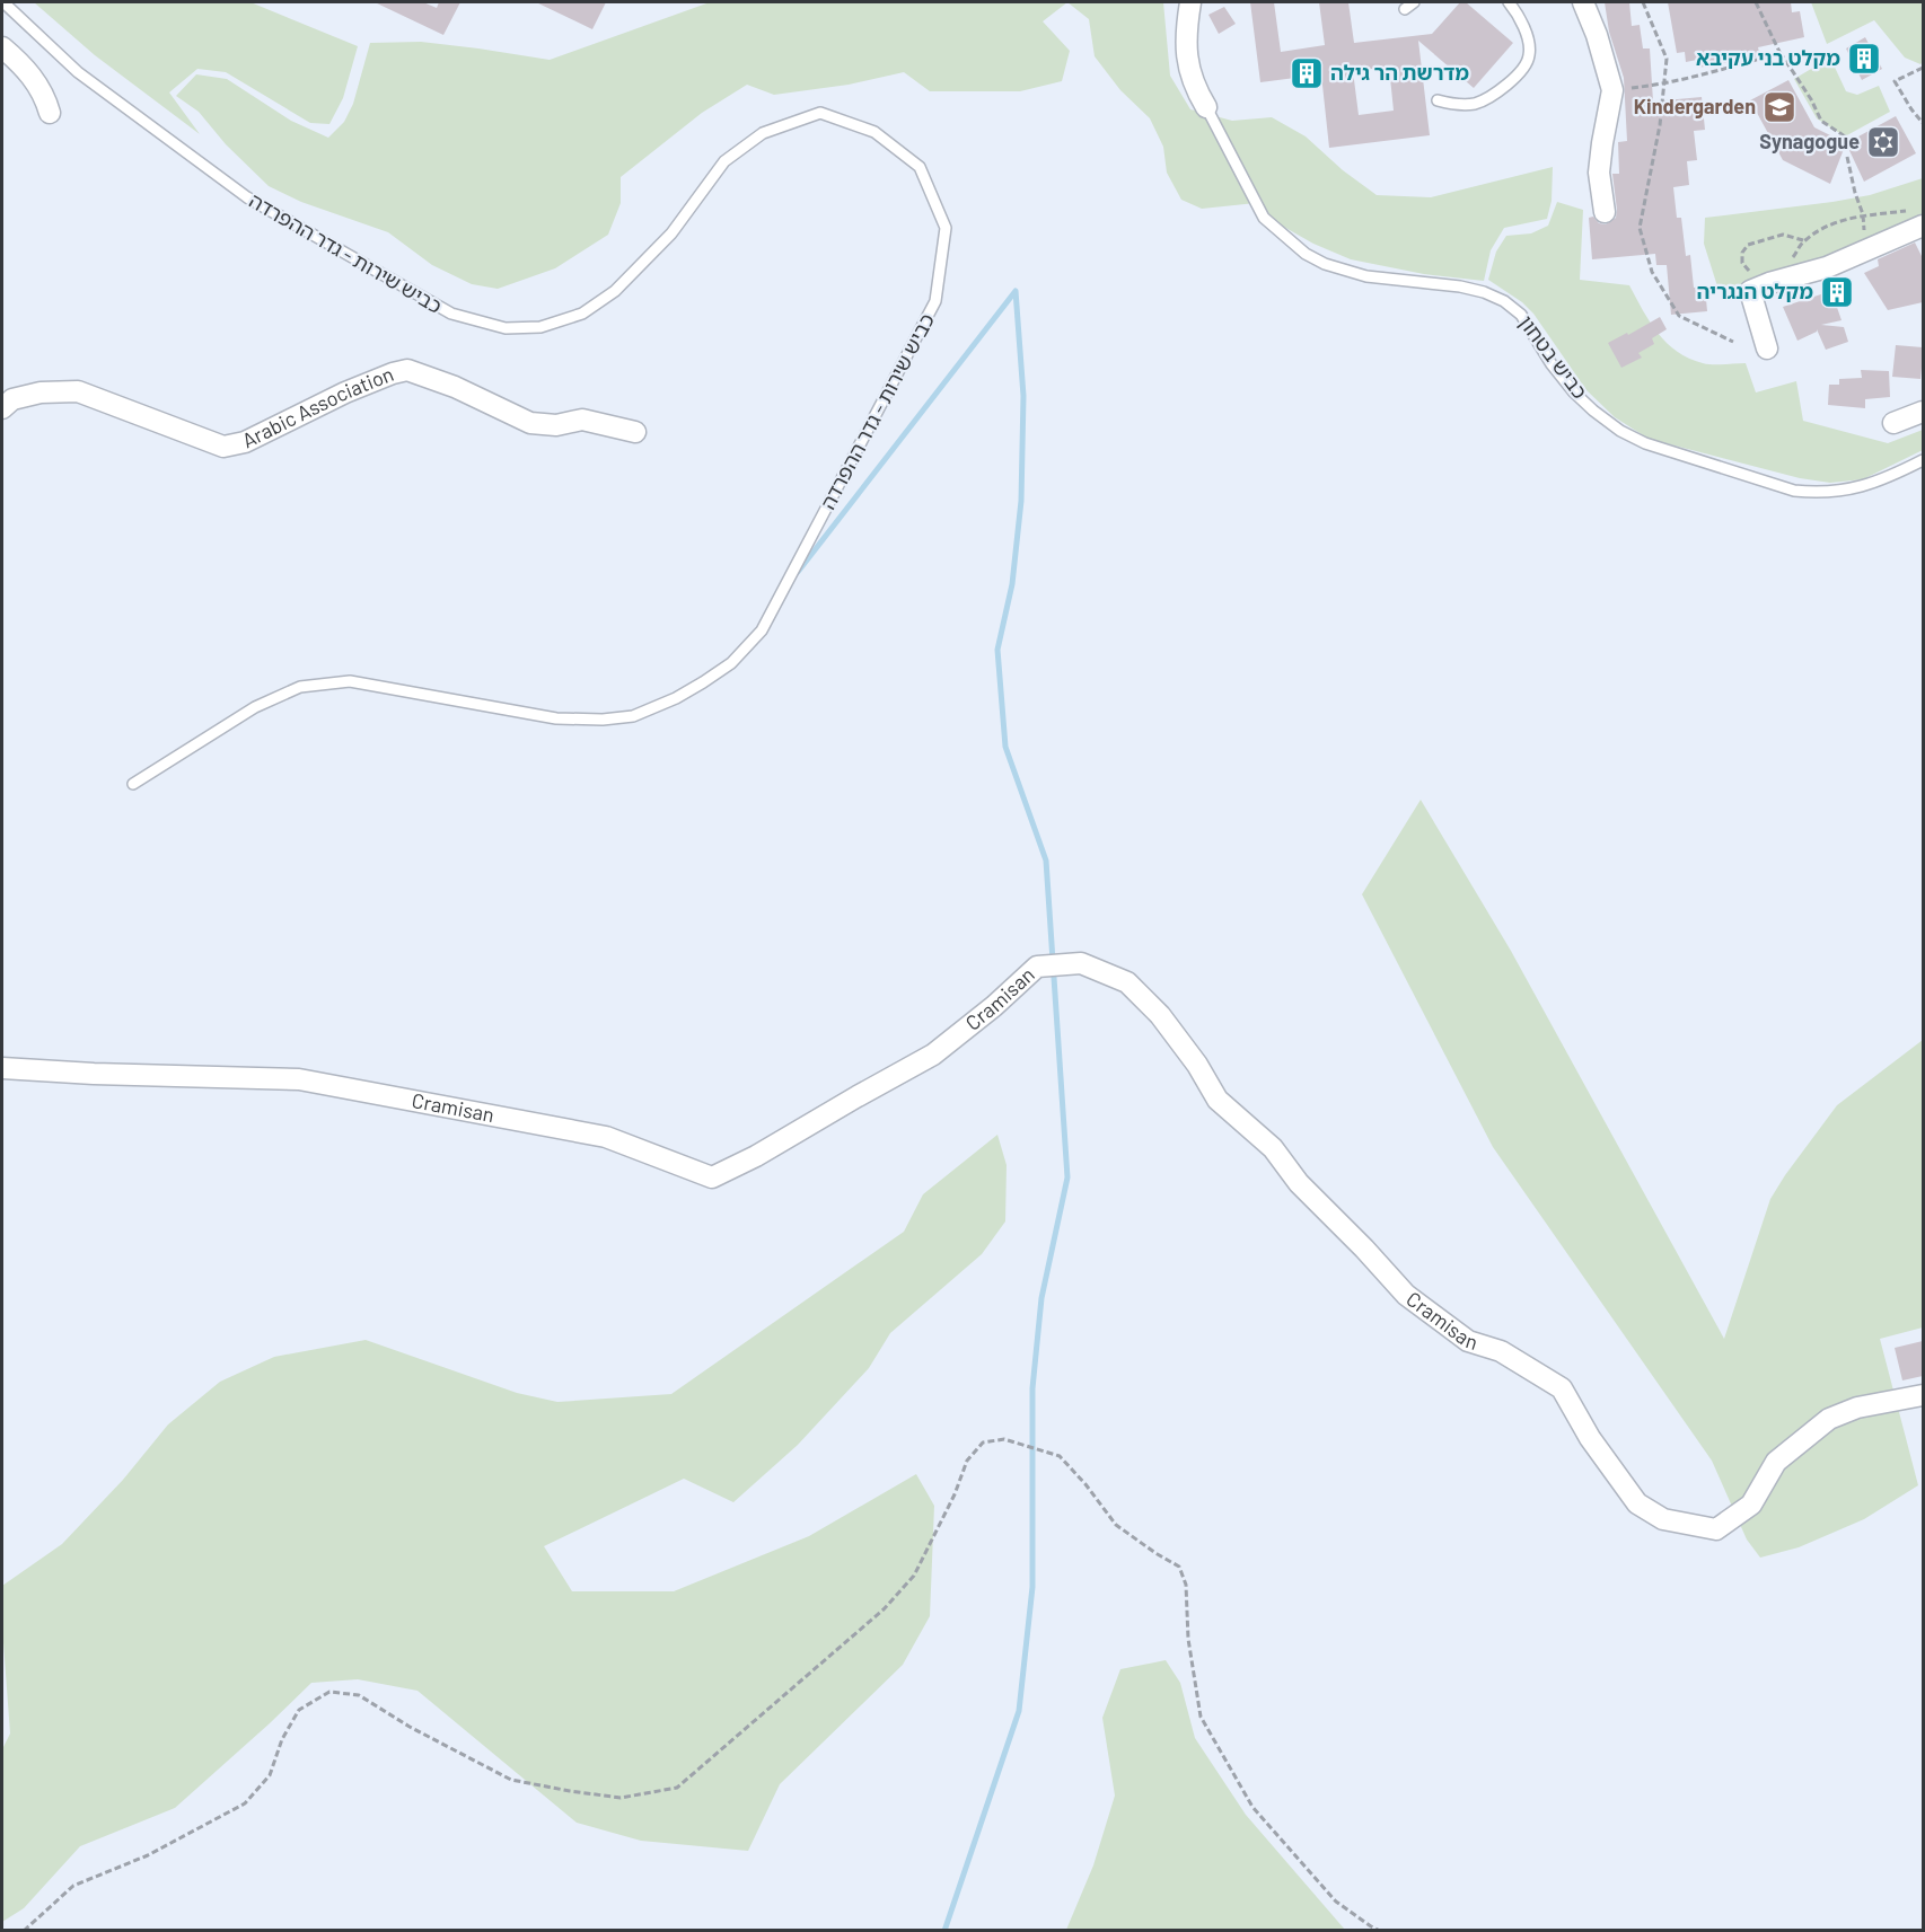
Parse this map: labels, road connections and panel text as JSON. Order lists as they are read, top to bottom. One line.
{"streets":{"street":["Arabic Association","Cramisan"],"lane":["כביש שירות - גדר ההפרדה","כביש בטחון"]},"places":{"building":["מקלט בני עקיבא","מדרשת הר גילה","מקלט הנגריה"],"school or university":["Kindergarden"],"synagogue":["Synagogue"]}}
